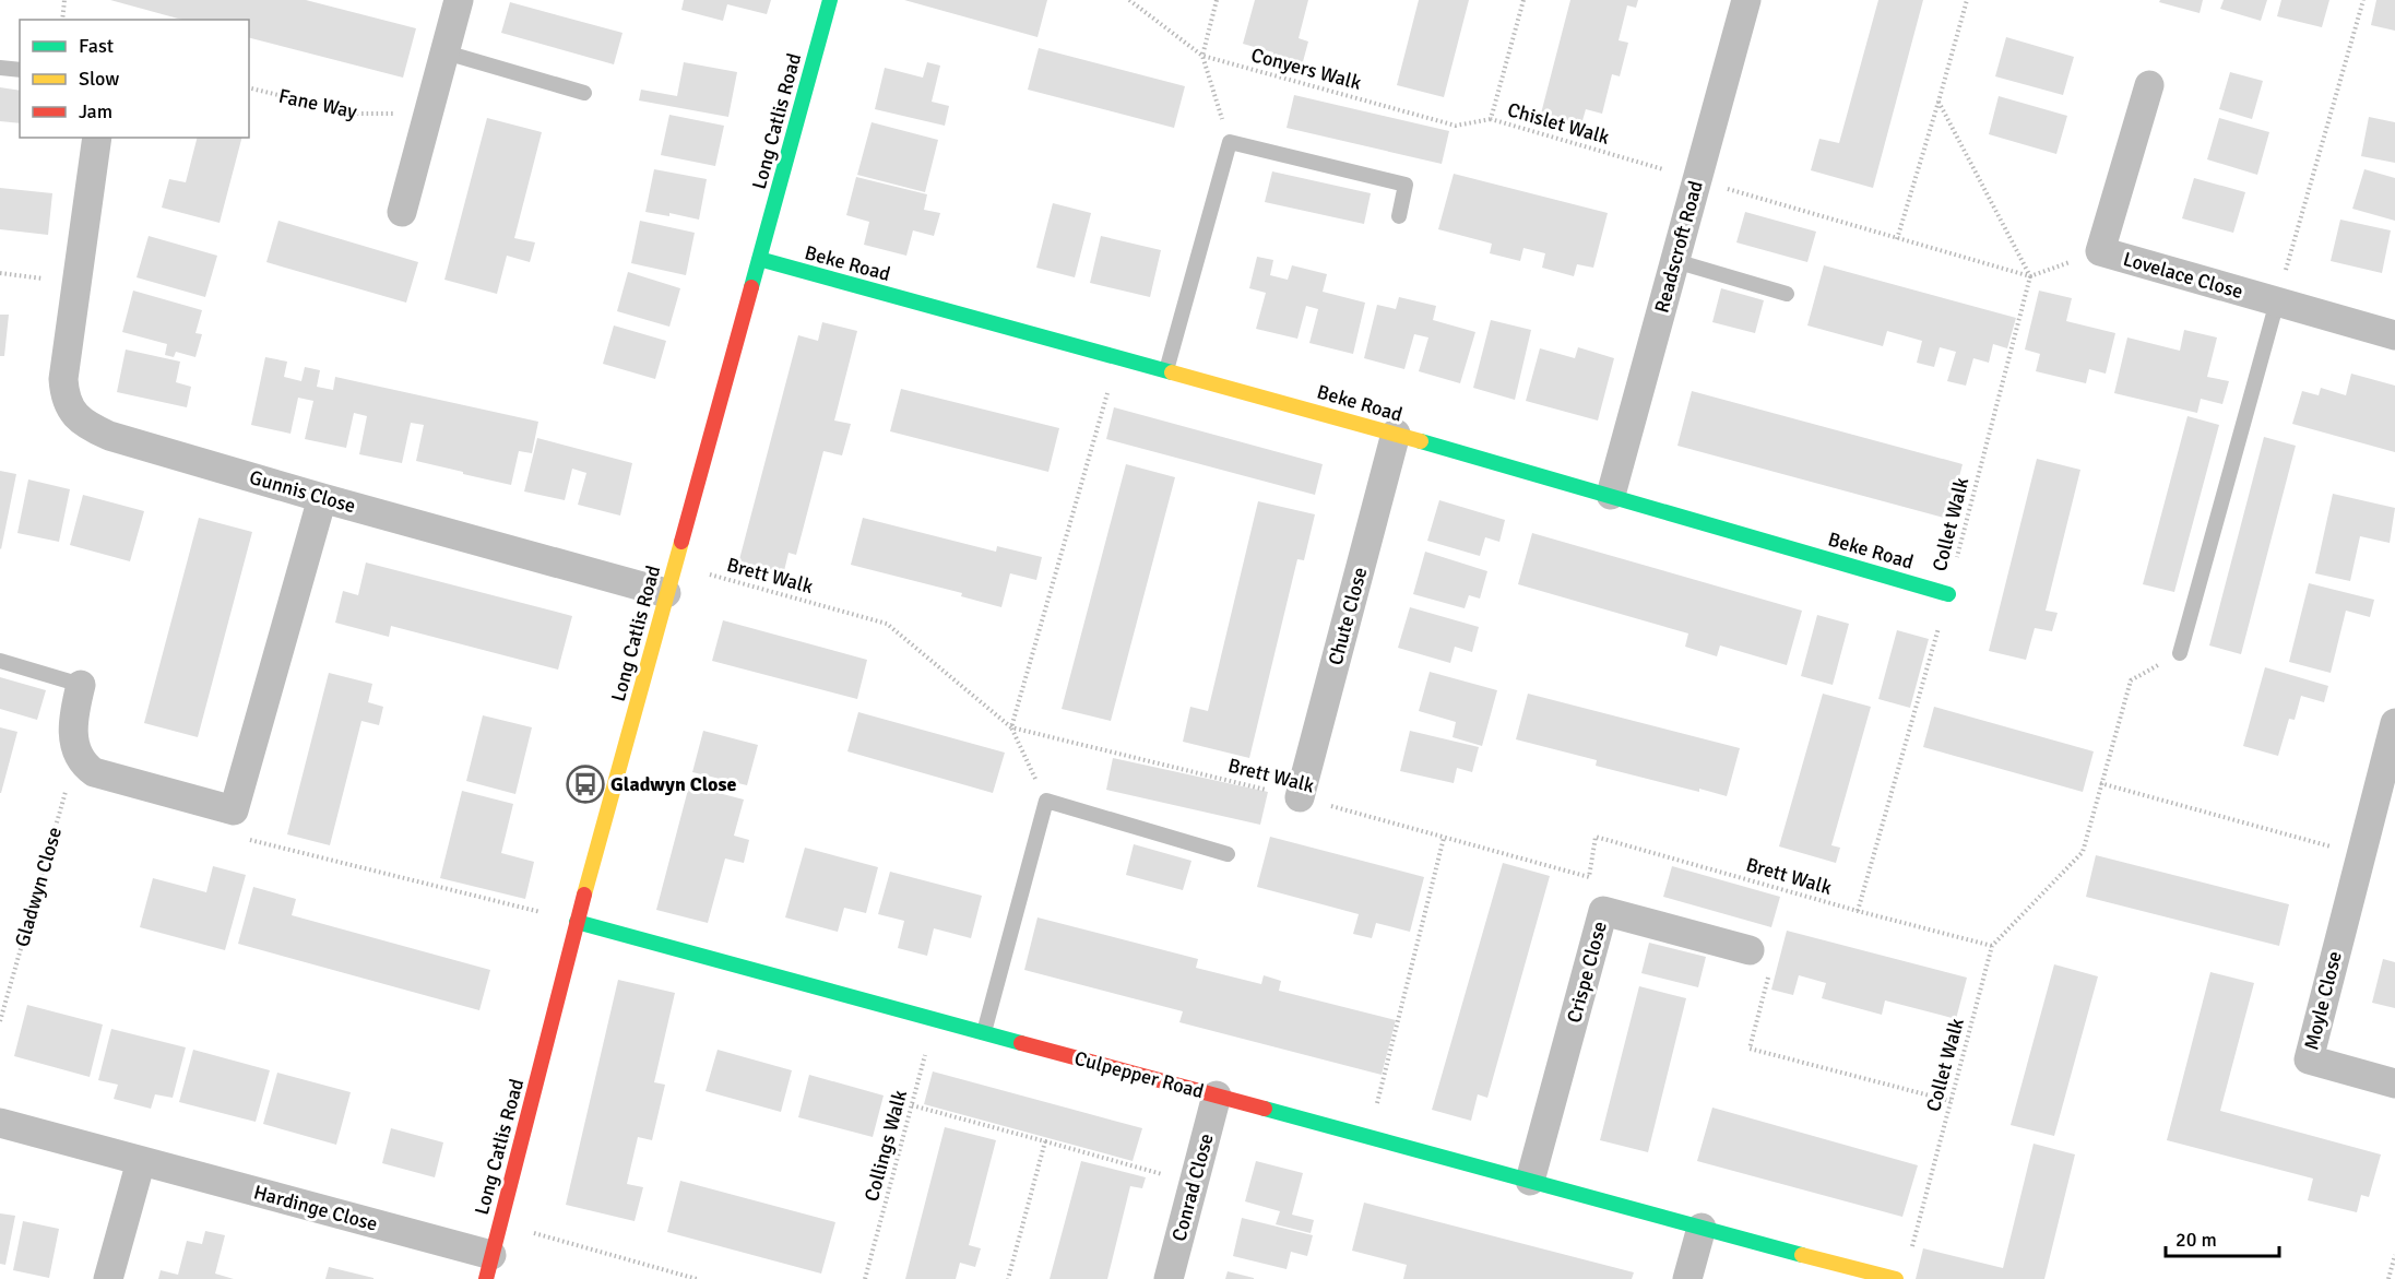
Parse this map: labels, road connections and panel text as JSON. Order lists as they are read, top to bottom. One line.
{"streets":{"street":["Long Catlis Road","Readscroft Road","Beke Road","Lovelace Close","Gunnis Close","Chute Close","Crispe Close","Moyle Close","Culpepper Road","Conrad Close","Hardinge Close"],"path":["Conyers Walk","Fane Way","Chislet Walk","Collet Walk","Brett Walk","Gladwyn Close","Collings Walk"]},"crossings":[["Conyers Walk","Chislet Walk"],["Long Catlis Road","Beke Road"],["Long Catlis Road","Gunnis Close"],["Long Catlis Road","Brett Walk"],["Long Catlis Road","Culpepper Road"],["Long Catlis Road","Hardinge Close"],["Chislet Walk","Readscroft Road"],["Readscroft Road","Beke Road"],["Beke Road","Collet Walk"],["Beke Road","Chute Close"],["Collet Walk","Brett Walk"],["Brett Walk","Chute Close"],["Crispe Close","Culpepper Road"],["Culpepper Road","Collings Walk"],["Culpepper Road","Conrad Close"]],"places":{"bus stop":["Gladwyn Close"]},"legend":["Fast","Slow","Jam"],"scale_bar":"20 m"}
